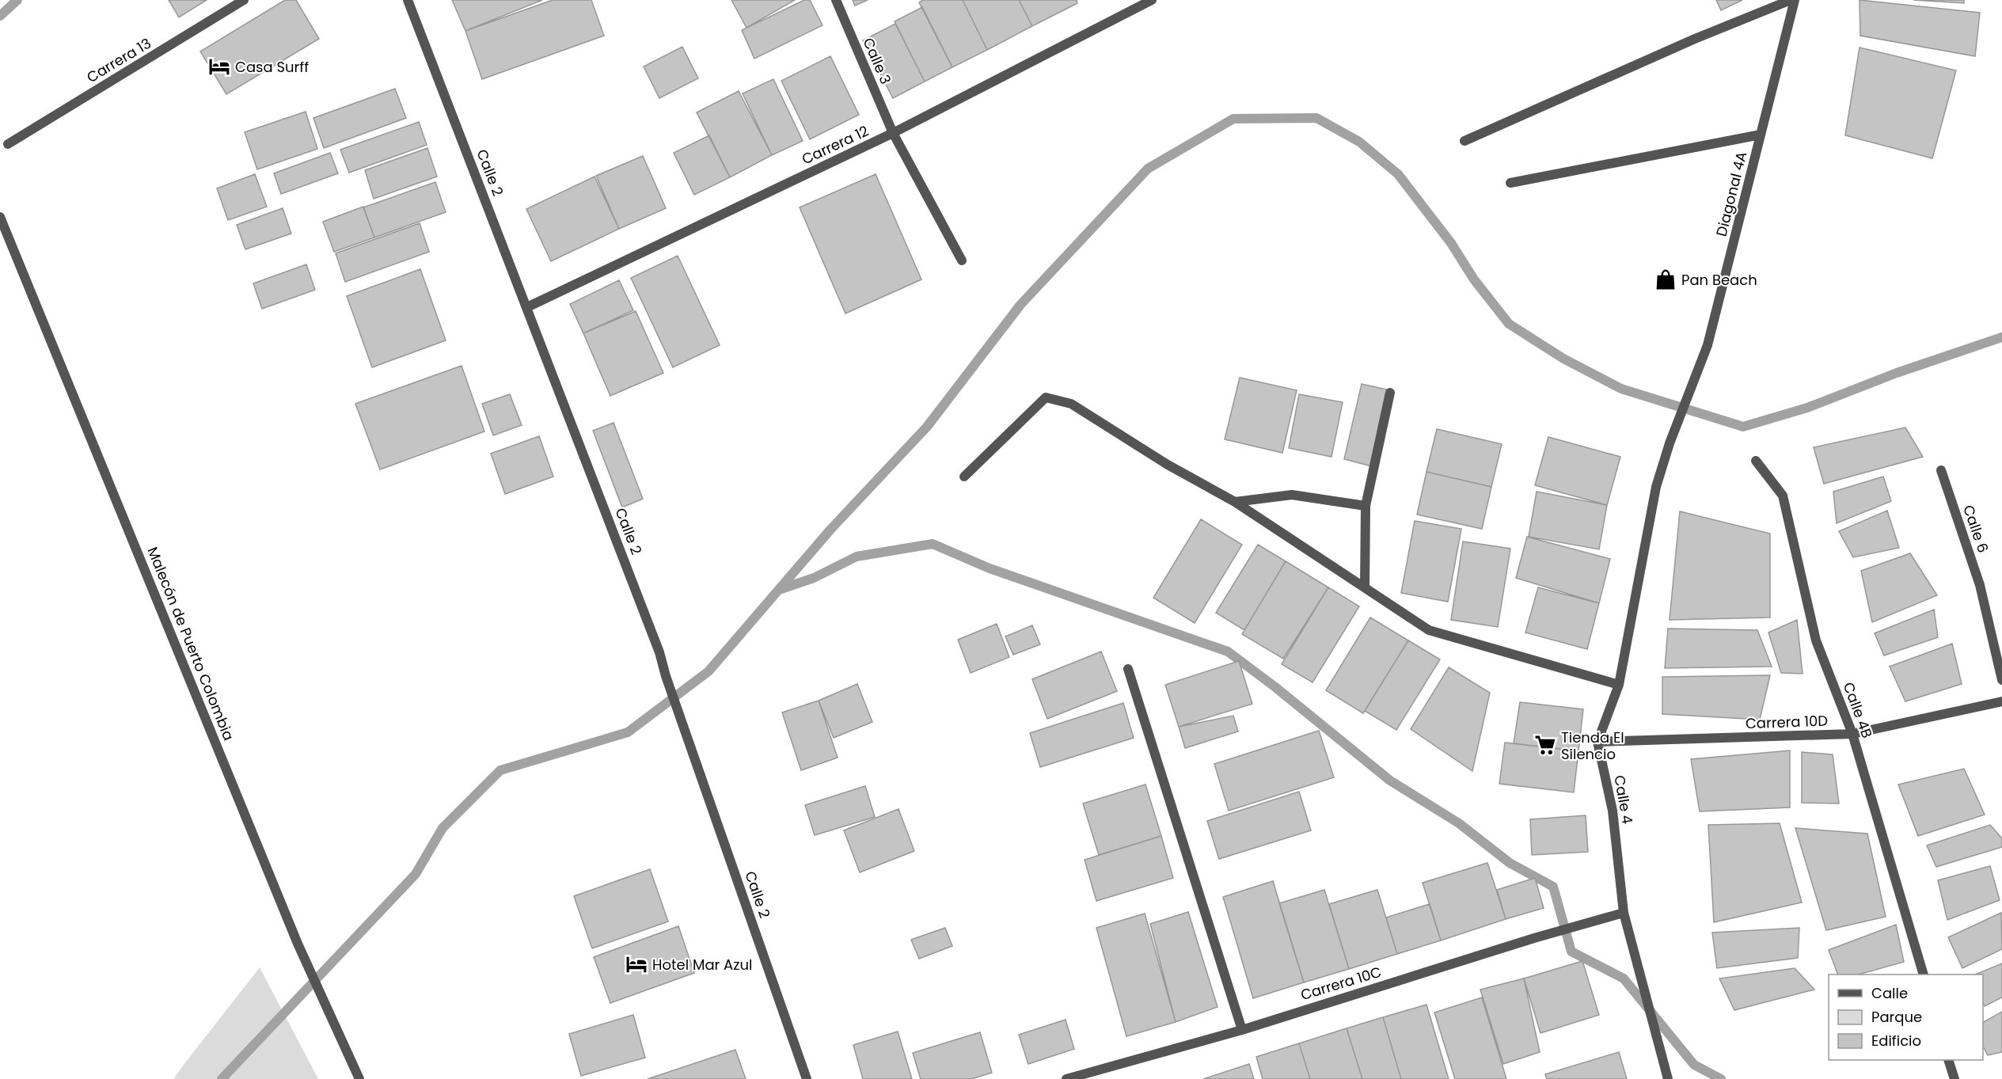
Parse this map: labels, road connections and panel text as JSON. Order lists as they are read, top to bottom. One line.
{"streets":{"street":["Carrera 13","Calle 3","Carrera 12","Calle 2","Diagonal 4A","Calle 6","Malecón de Puerto Colombia","Calle 4B","Carrera 10D","Calle 4","Carrera 10C"]},"crossings":[["Calle 3","Carrera 12"],["Carrera 12","Calle 2"],["Calle 4B","Carrera 10D"],["Carrera 10D","Calle 4"],["Calle 4","Carrera 10C"]],"places":{"hotel":["Casa Surff","Hotel Mar Azul"],"shop":["Pan Beach"],"supermarket":["Tienda El Silencio"]},"legend":["Calle","Parque","Edificio"]}
